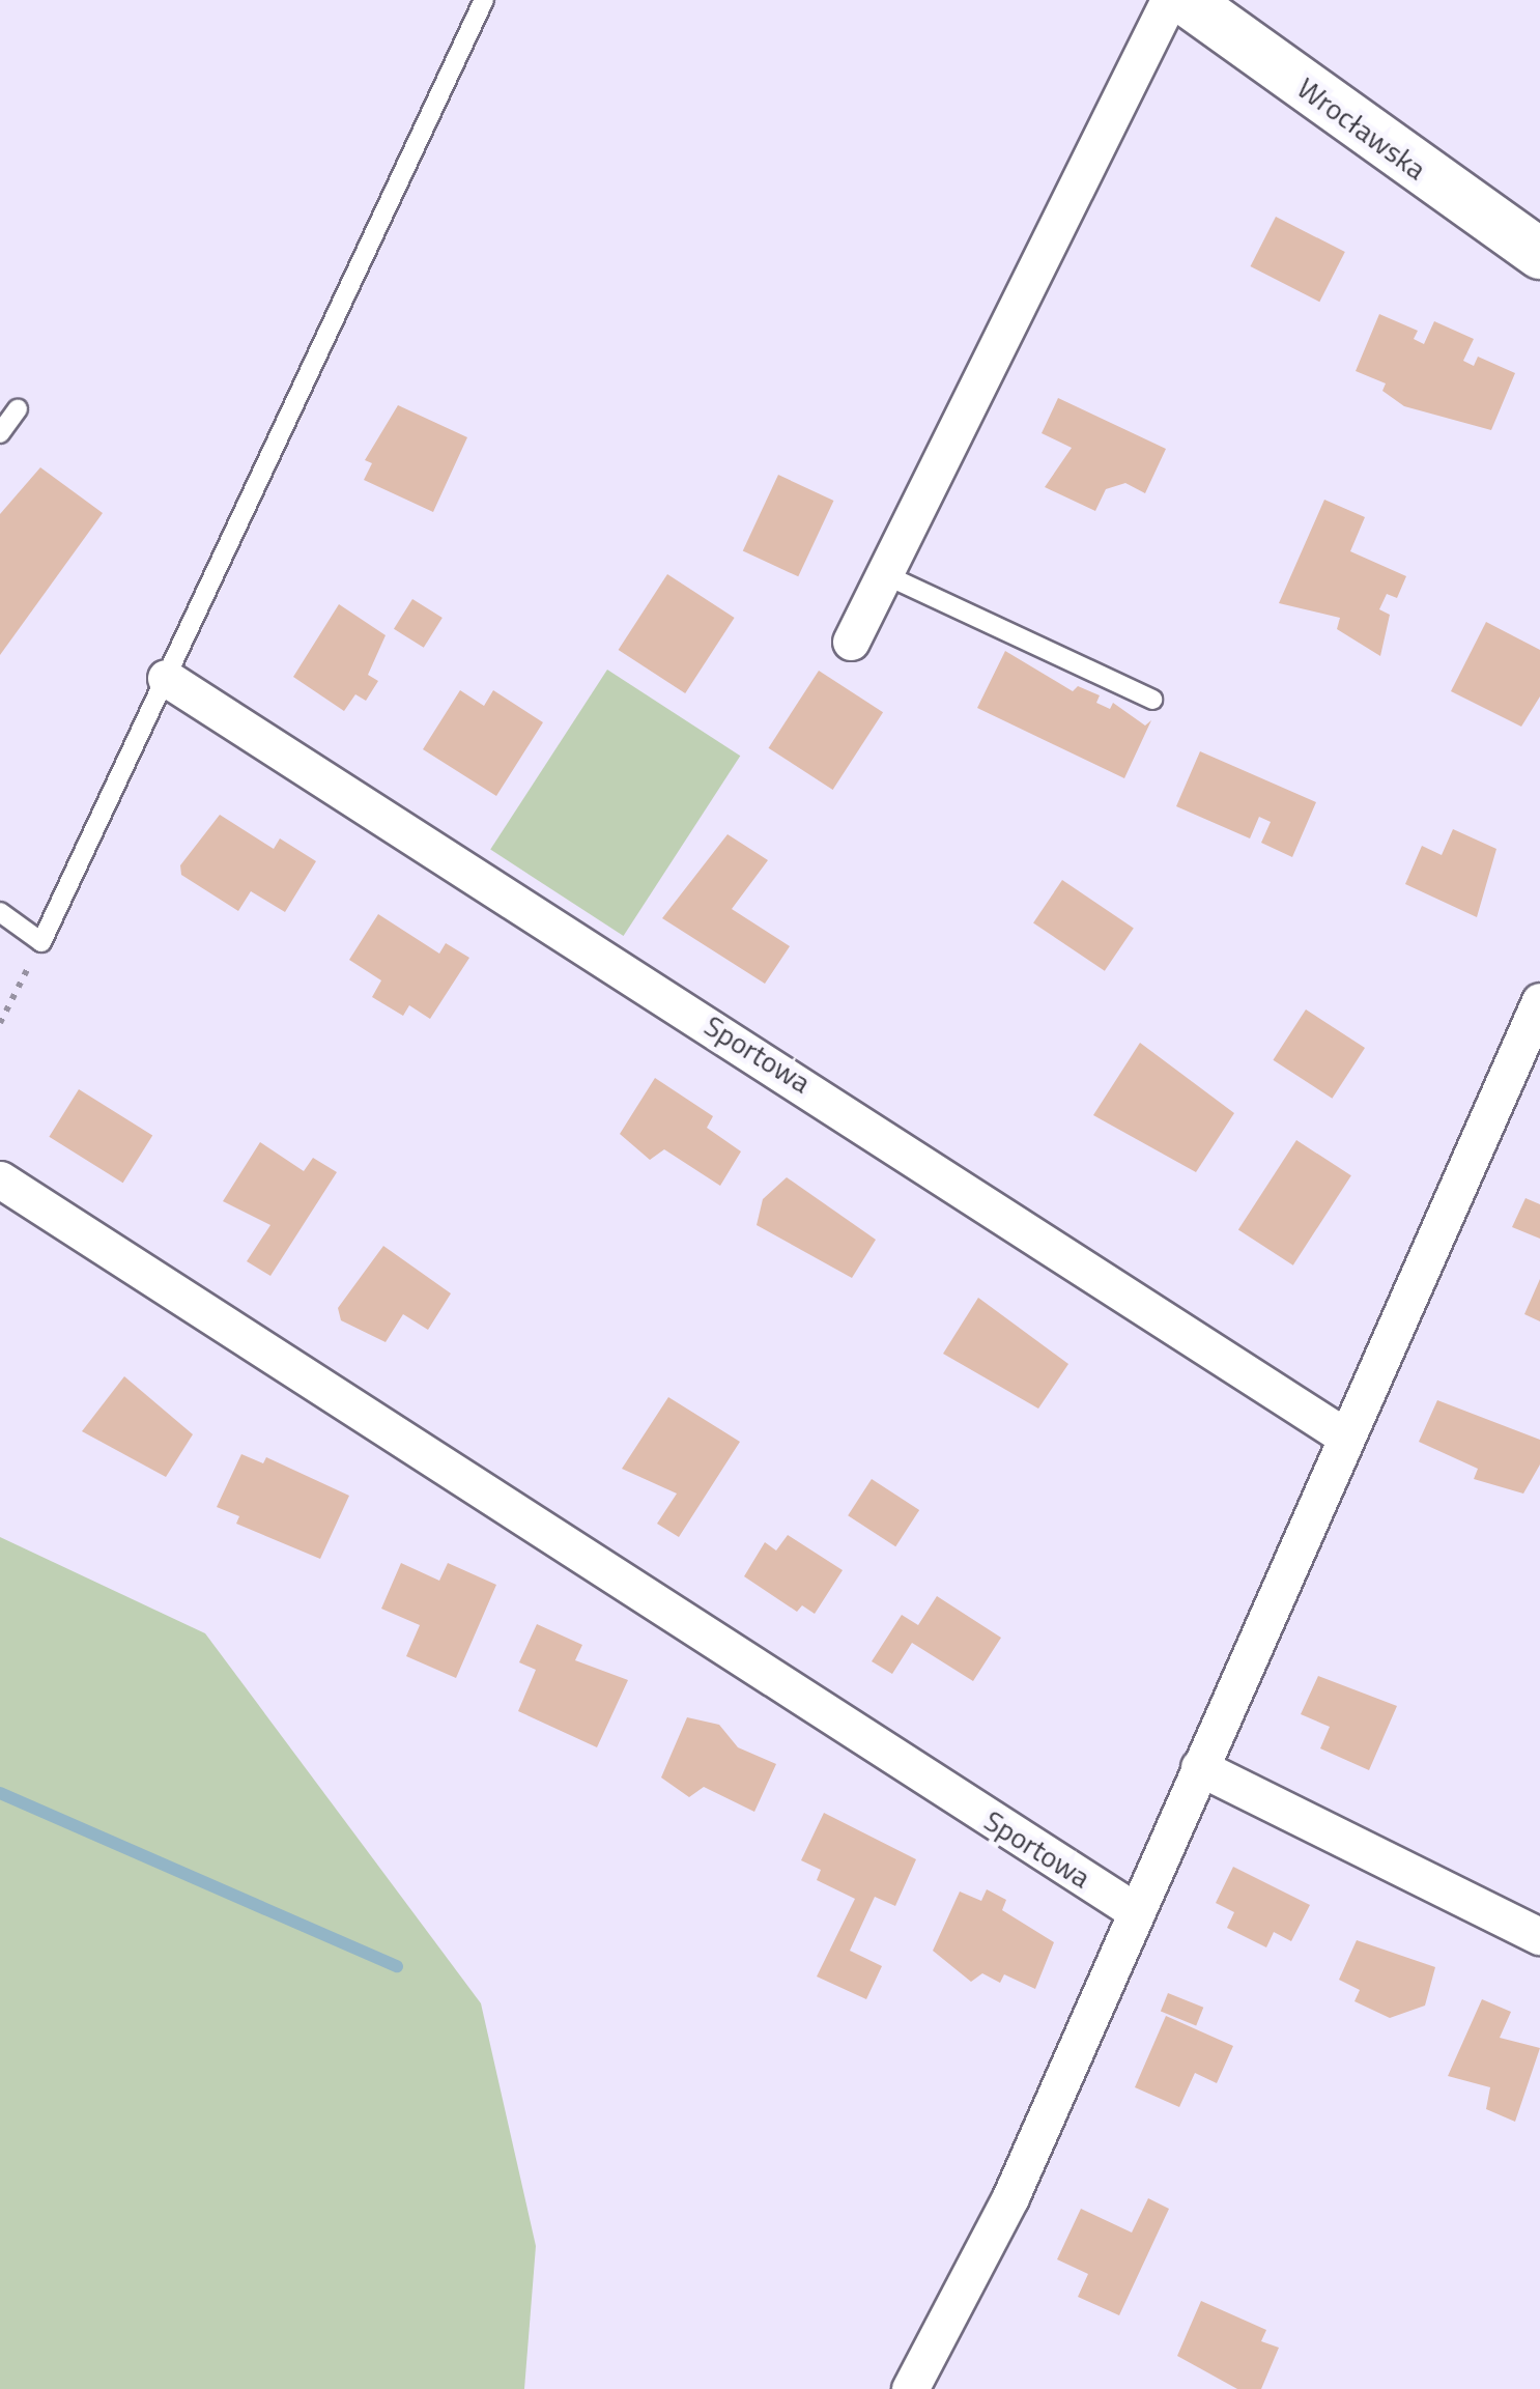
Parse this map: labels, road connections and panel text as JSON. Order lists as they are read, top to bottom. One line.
{"streets":{"street":["Wrocławska","Sportowa"]}}
